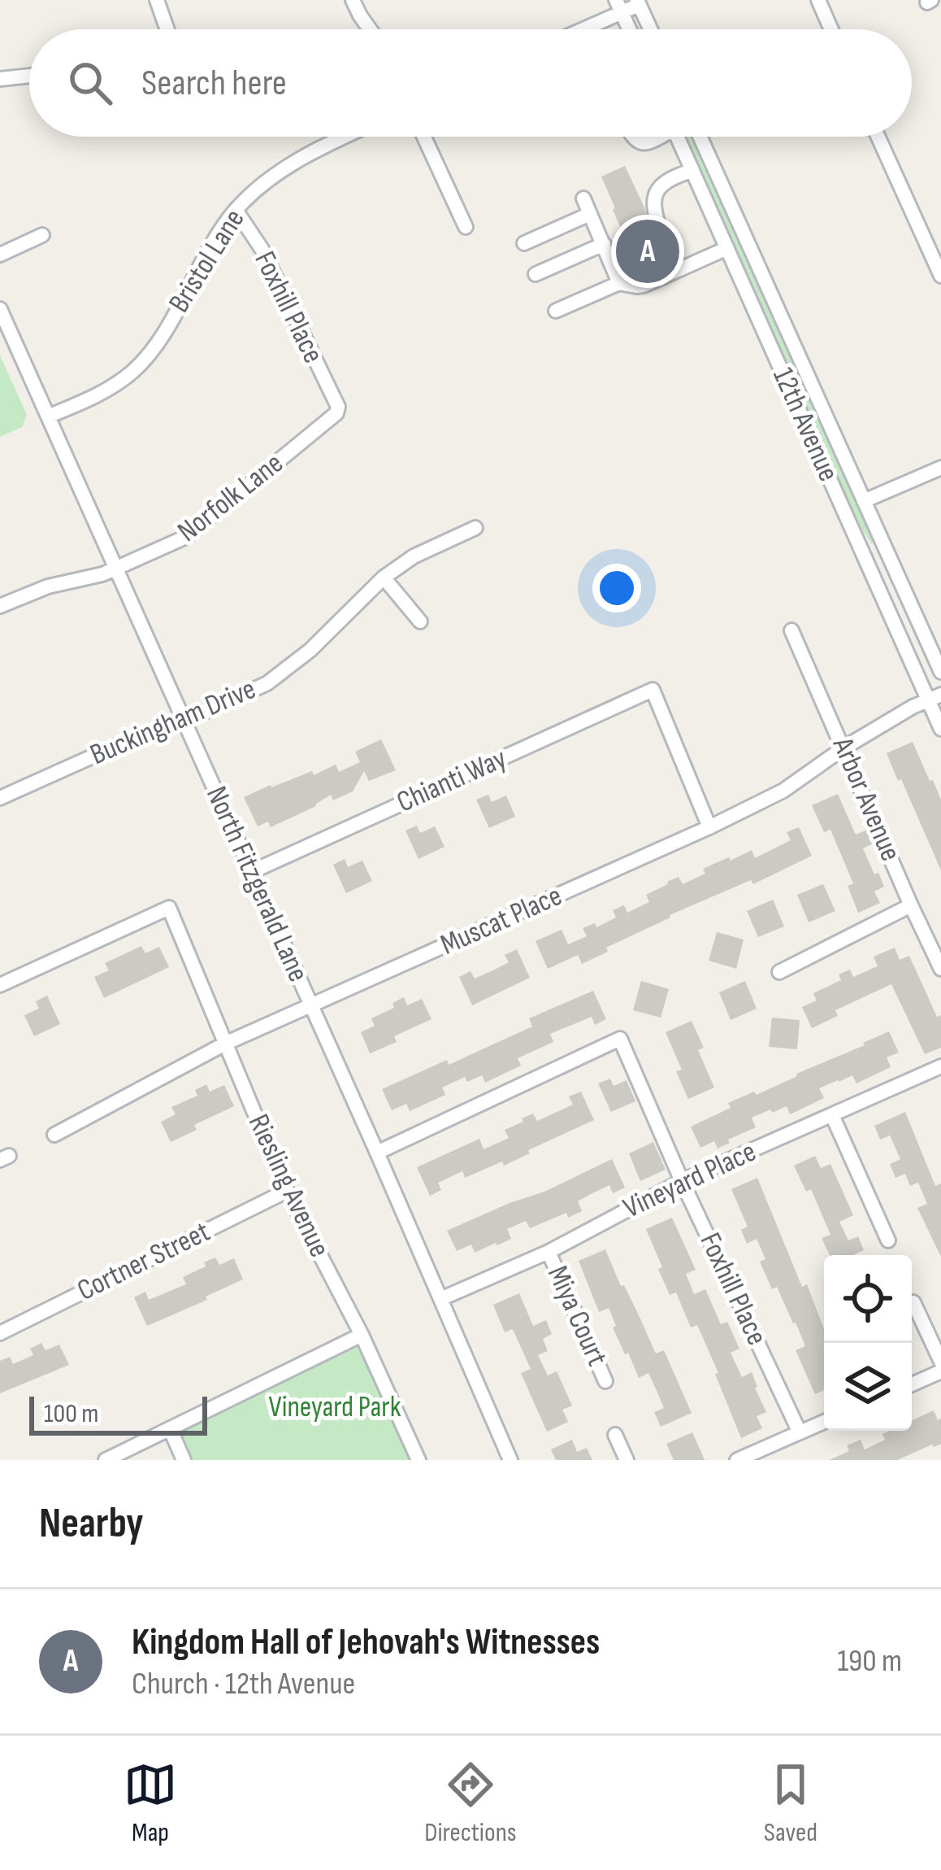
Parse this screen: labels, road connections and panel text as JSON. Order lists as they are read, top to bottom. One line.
{"streets":{"street":["Bristol Lane","Foxhill Place","12th Avenue","Norfolk Lane","Buckingham Drive","Chianti Way","Arbor Avenue","North Fitzgerald Lane","Muscat Place","Vineyard Place","Riesling Avenue","Cortner Street","Miya Court"]},"crossings":[["Bristol Lane","Foxhill Place"],["Bristol Lane","North Fitzgerald Lane"],["Foxhill Place","Norfolk Lane"],["Foxhill Place","North Fitzgerald Lane"],["Foxhill Place","Vineyard Place"],["12th Avenue","Muscat Place"],["Norfolk Lane","North Fitzgerald Lane"],["Buckingham Drive","North Fitzgerald Lane"],["Chianti Way","North Fitzgerald Lane"],["Chianti Way","Muscat Place"],["Arbor Avenue","Muscat Place"],["North Fitzgerald Lane","Muscat Place"],["North Fitzgerald Lane","Vineyard Place"],["Muscat Place","Riesling Avenue"],["Vineyard Place","Miya Court"],["Riesling Avenue","Cortner Street"]],"parks":["Vineyard Park"],"scale_bar":"100 m","page":{"search":"Search here","pins":"A","scale":"100 m","heading":"Nearby","list":[{"mark":"A","name":"Kingdom Hall of Jehovah's Witnesses","note":"Church · 12th Avenue","value":"190 m"}],"nav":["Map","Directions","Saved"]}}
